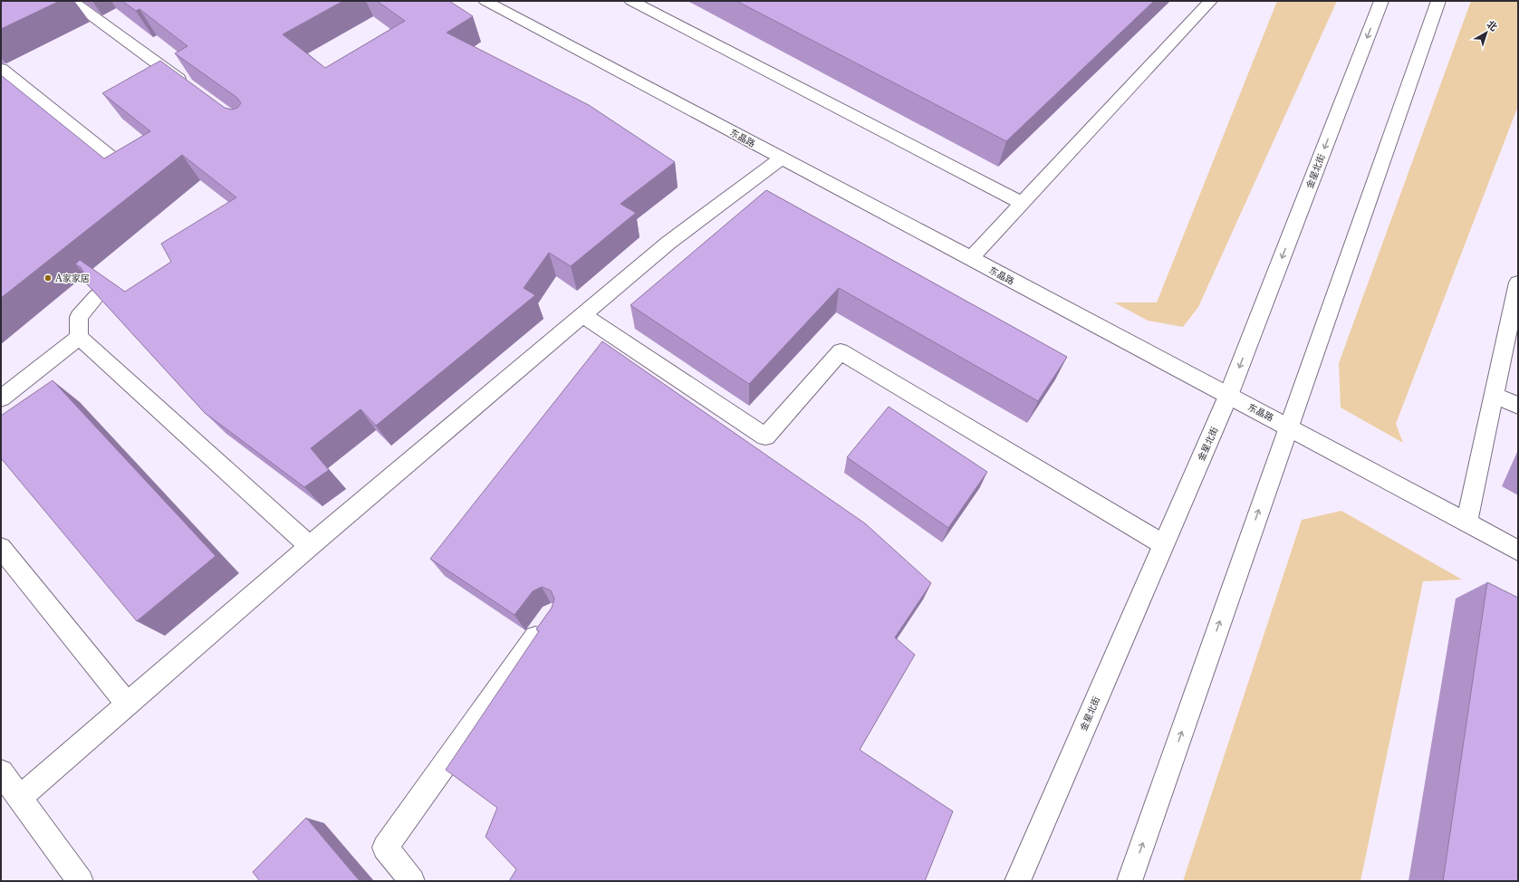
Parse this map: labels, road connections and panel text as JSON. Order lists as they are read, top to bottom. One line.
{"streets":{"main road":["东晶路","金星北街"]},"crossings":[["东晶路","金星北街"]],"places":["A家家居"],"north":"top right"}
